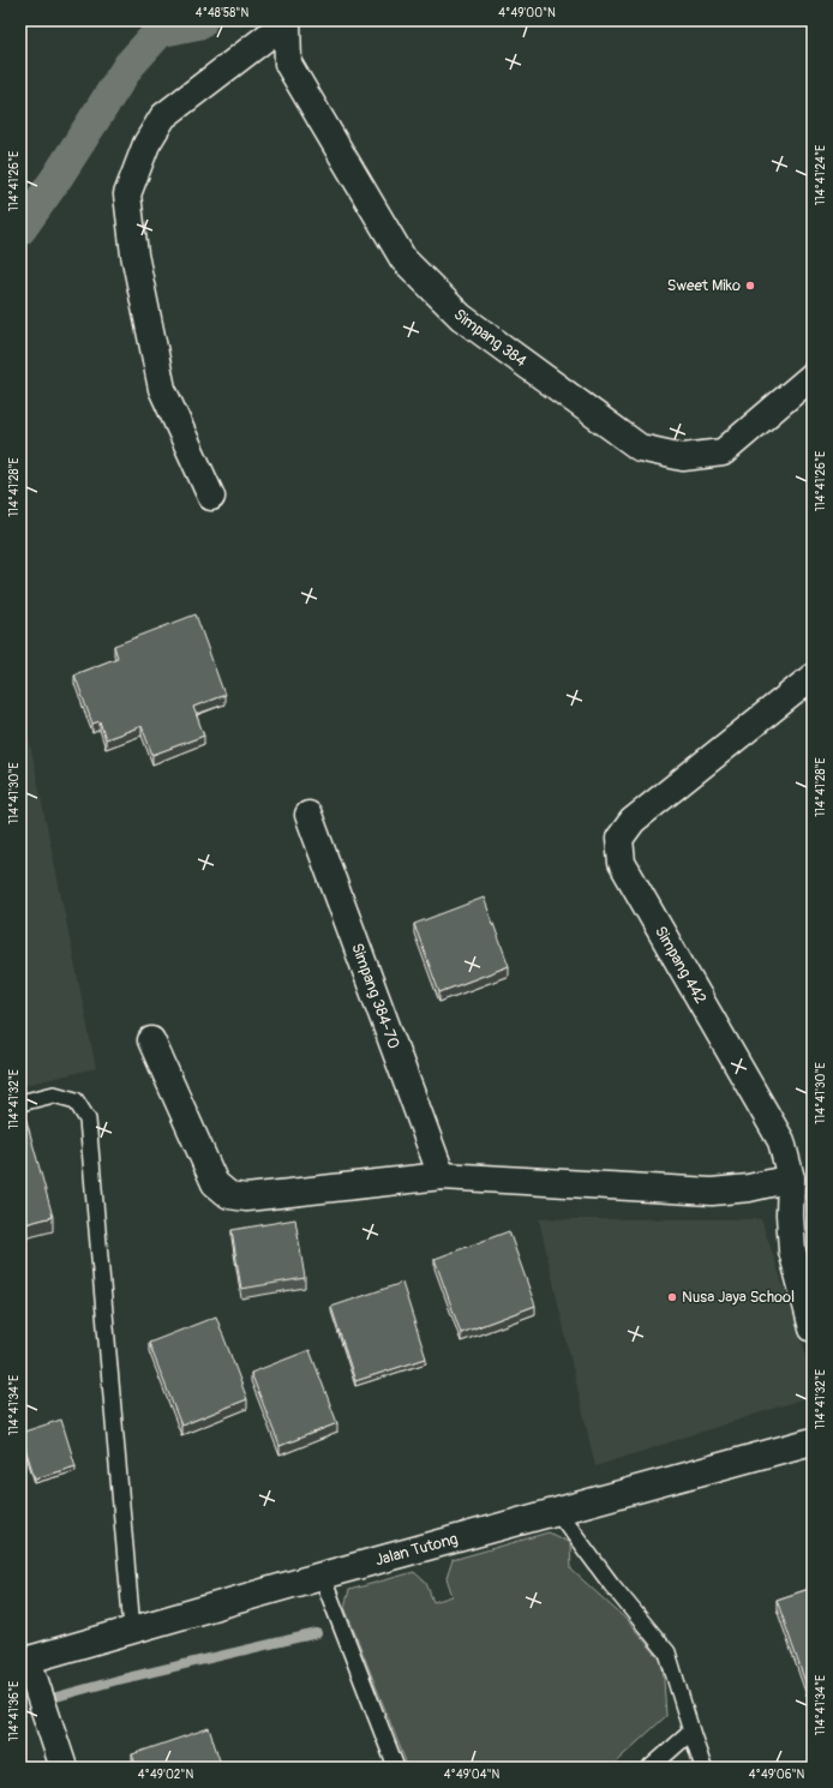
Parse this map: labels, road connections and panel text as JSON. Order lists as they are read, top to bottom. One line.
{"streets":{"street":["Simpang 384","Simpang 442","Simpang 384-70","Jalan Tutong"]},"places":["Sweet Miko","Nusa Jaya School"],"coordinates":["4°48'58\"N","4°49'00\"N","114°41'24\"E","114°41'26\"E","114°41'28\"E","114°41'30\"E","114°41'32\"E","114°41'34\"E","114°41'36\"E","4°49'02\"N","4°49'04\"N","4°49'06\"N"]}
